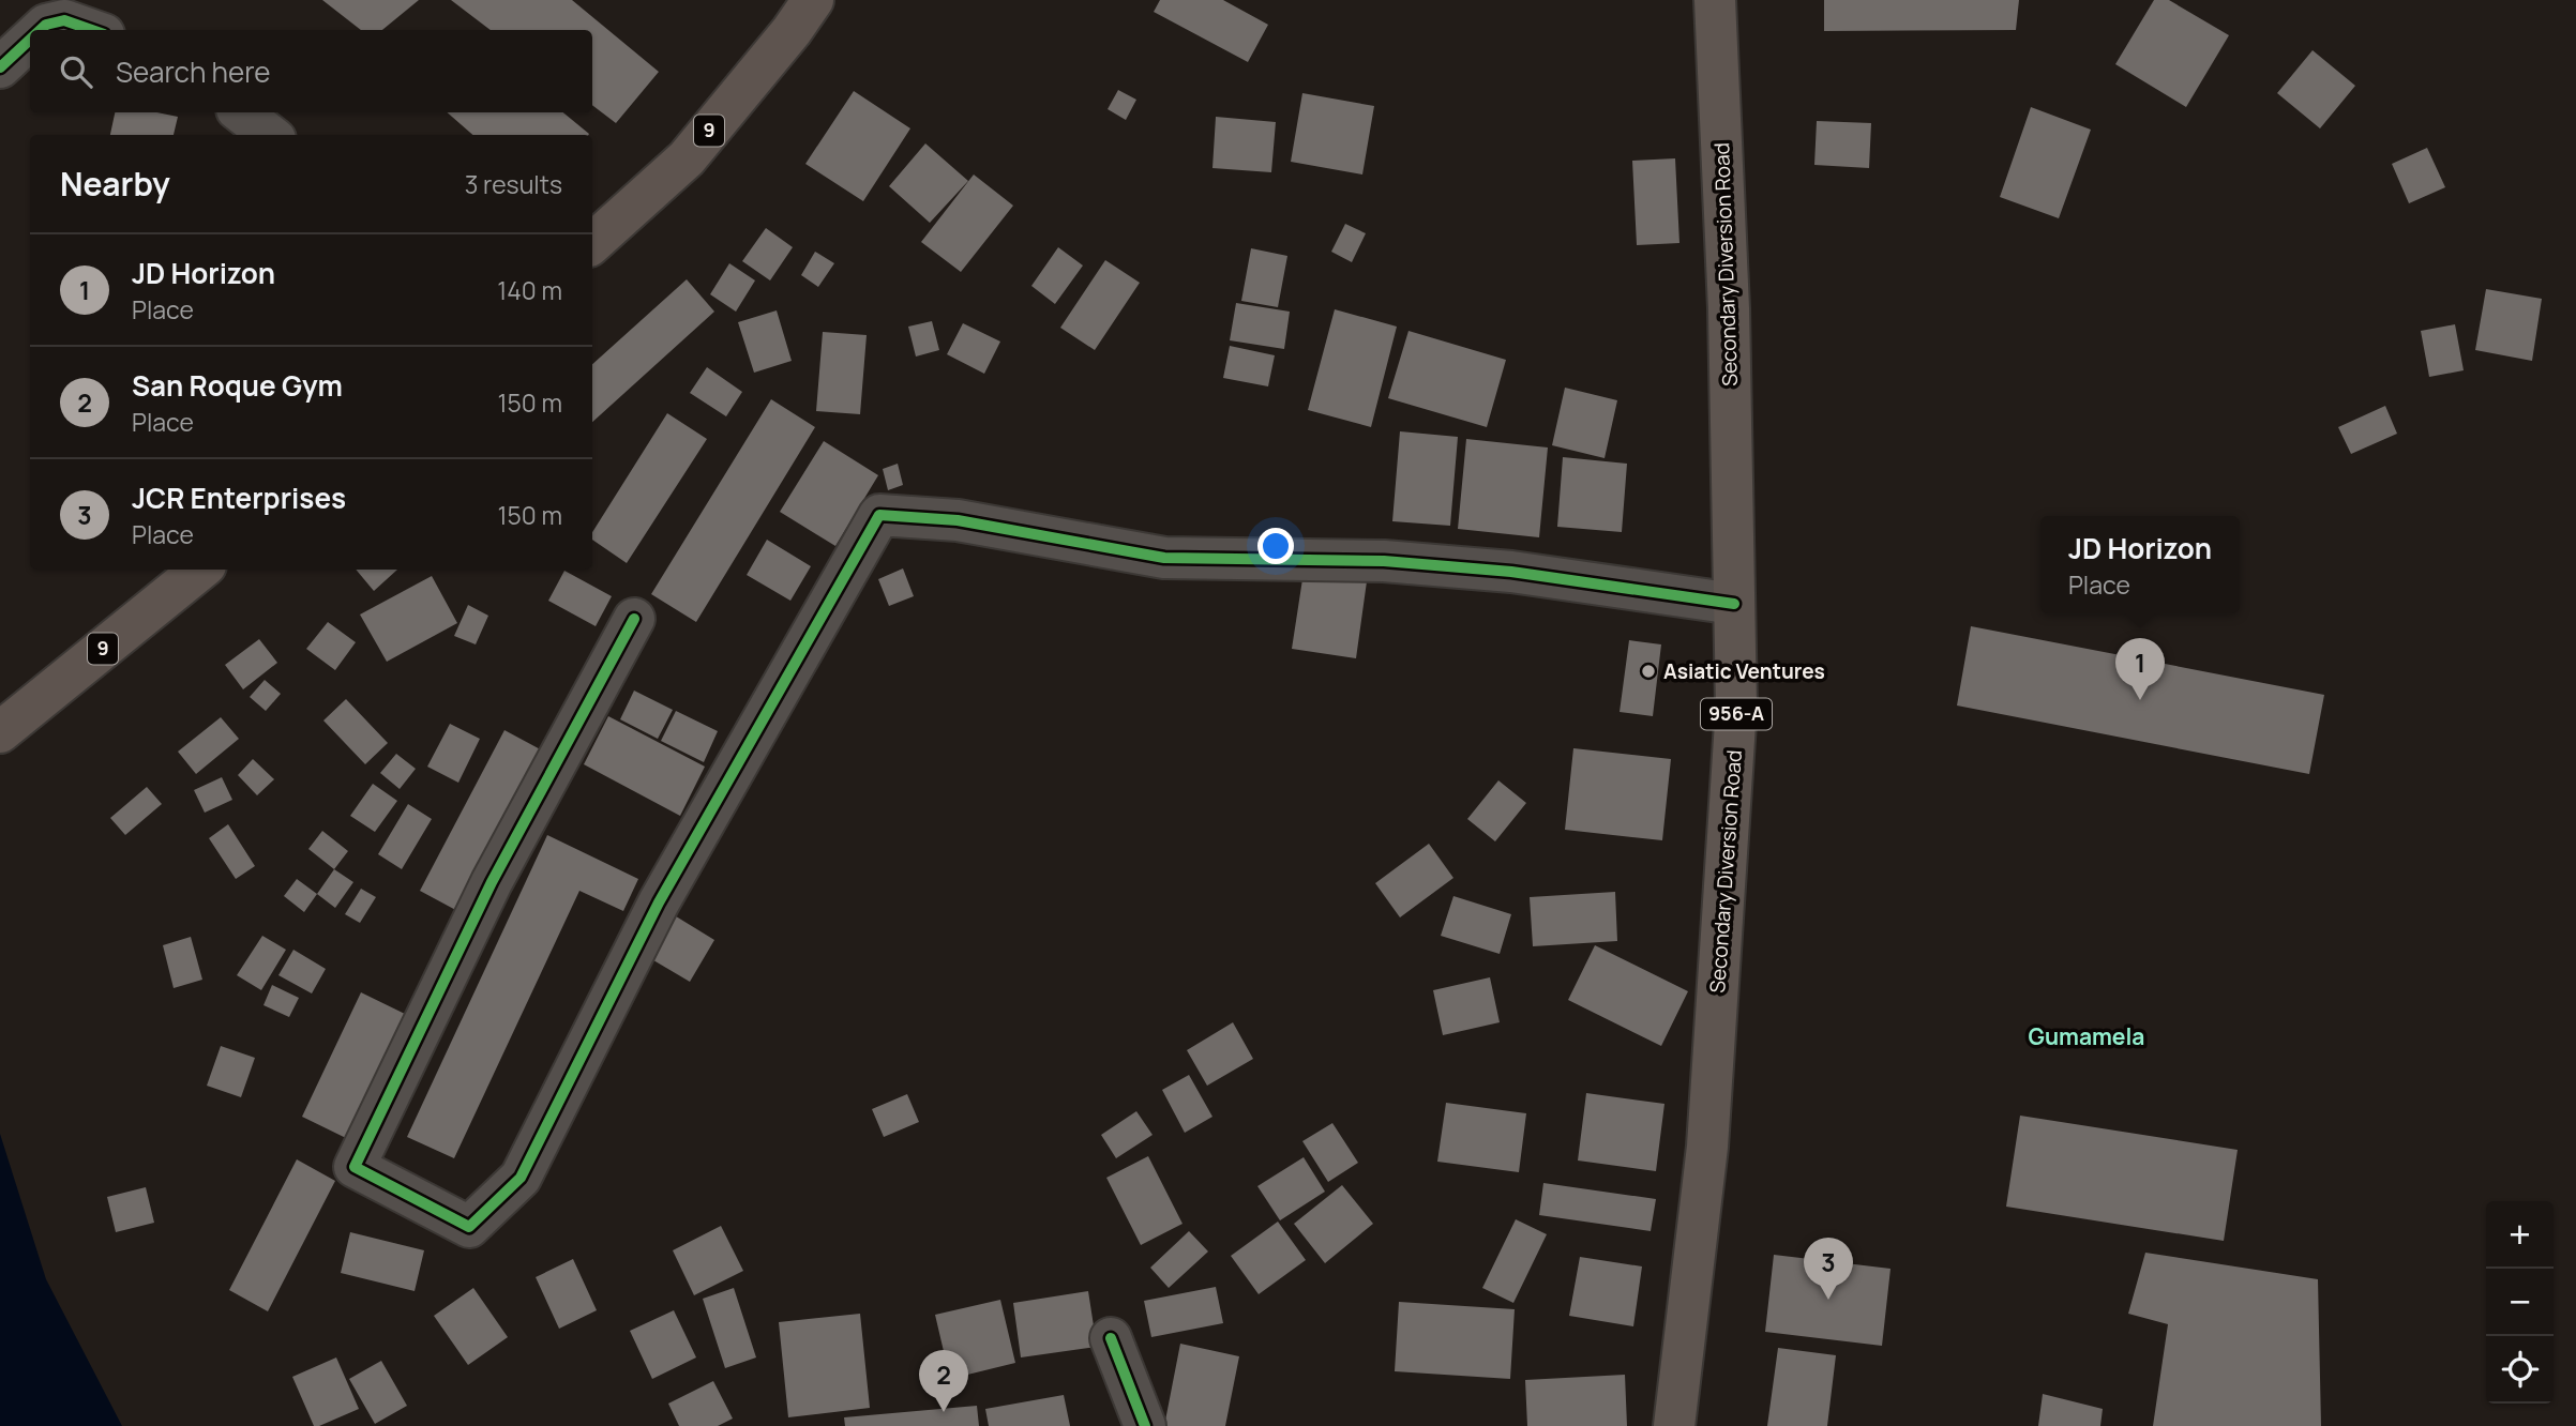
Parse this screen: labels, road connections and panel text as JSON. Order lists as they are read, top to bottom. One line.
{"streets":{"highway":["9"],"main road":["Secondary Diversion Road","956-A"]},"districts":["Gumamela"],"places":["Asiatic Ventures"],"page":{"search":"Search here","heading":["Nearby","3 results"],"list":[{"mark":"1","name":"JD Horizon","note":"Place","value":"140 m"},{"mark":"2","name":"San Roque Gym","note":"Place","value":"150 m"},{"mark":"3","name":"JCR Enterprises","note":"Place","value":"150 m"}],"popup":["JD Horizon","Place"],"pins":["1","3","2"],"map_buttons":["+","−"]}}
